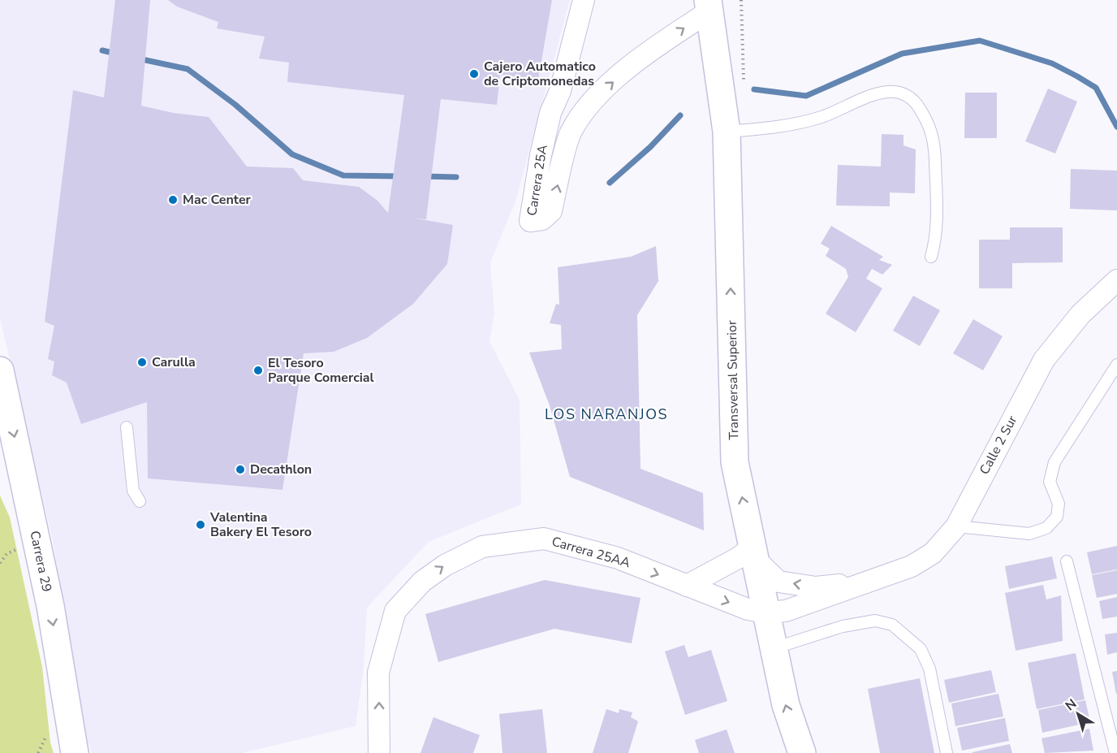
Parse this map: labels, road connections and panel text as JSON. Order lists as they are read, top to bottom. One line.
{"streets":{"main road":["Transversal Superior","Carrera 29"],"street":["Carrera 25A","Calle 2 Sur","Carrera 25AA"]},"crossings":[["Carrera 25A","Transversal Superior"],["Transversal Superior","Calle 2 Sur"],["Transversal Superior","Carrera 25AA"],["Calle 2 Sur","Carrera 25AA"]],"one_way":["Transversal Superior","Carrera 29"],"districts":["LOS NARANJOS"],"places":["Cajero Automatico de Criptomonedas","Mac Center","Carulla","El Tesoro Parque Comercial","Decathlon","Valentina Bakery El Tesoro"],"north":"top left"}
